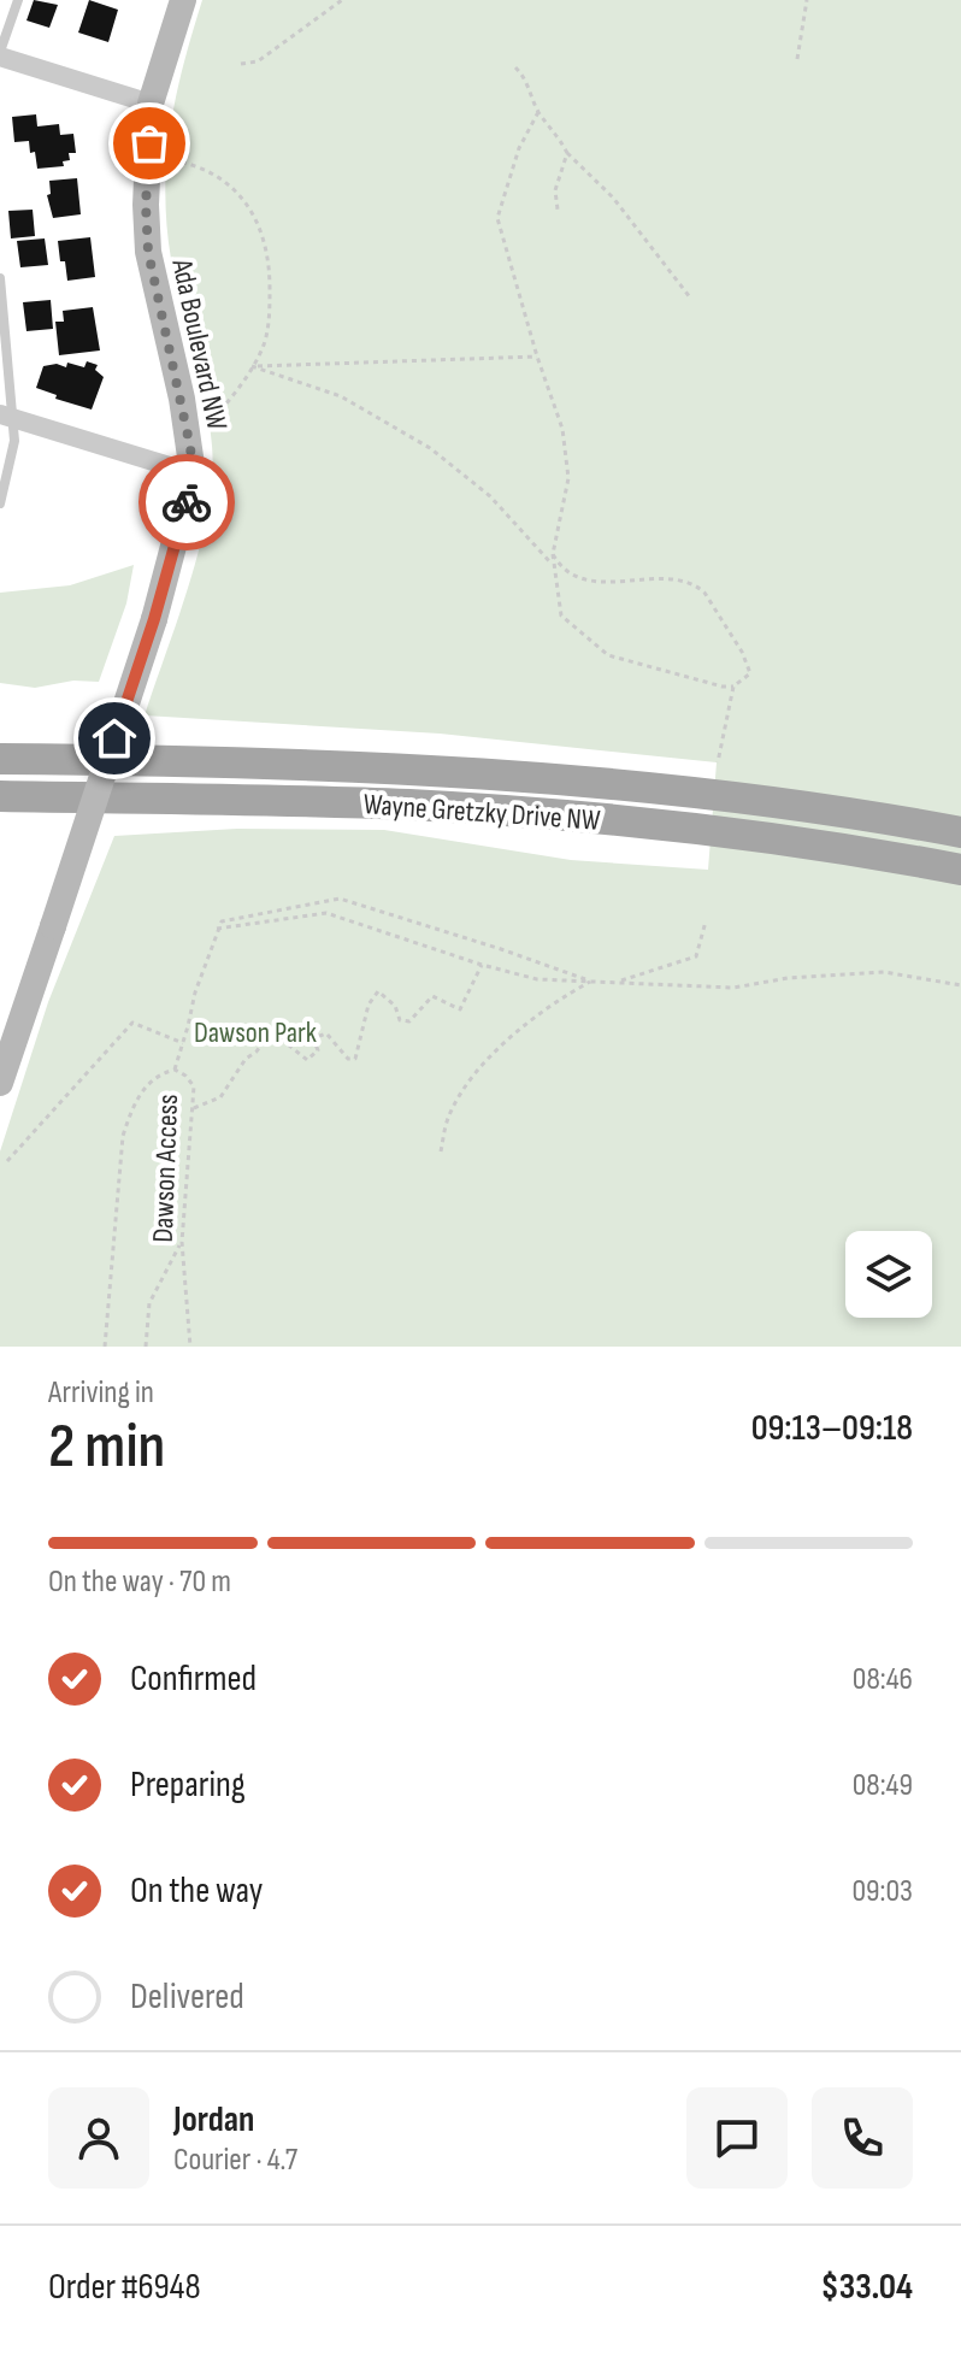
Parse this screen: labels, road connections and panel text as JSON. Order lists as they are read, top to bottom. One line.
{"streets":{"main road":["Wayne Gretzky Drive NW"],"street":["Ada Boulevard NW"],"path":["Dawson Access"]},"parks":["Dawson Park"],"page":{"heading":["2 min","Arriving in","09:13–09:18"],"panel":["Jordan","Courier · 4.7","Order #6948","$33.04"],"bar":"On the way · 70 m","list":[["Confirmed","08:46"],["Preparing","08:49"],["On the way","09:03"],"Delivered"]}}
